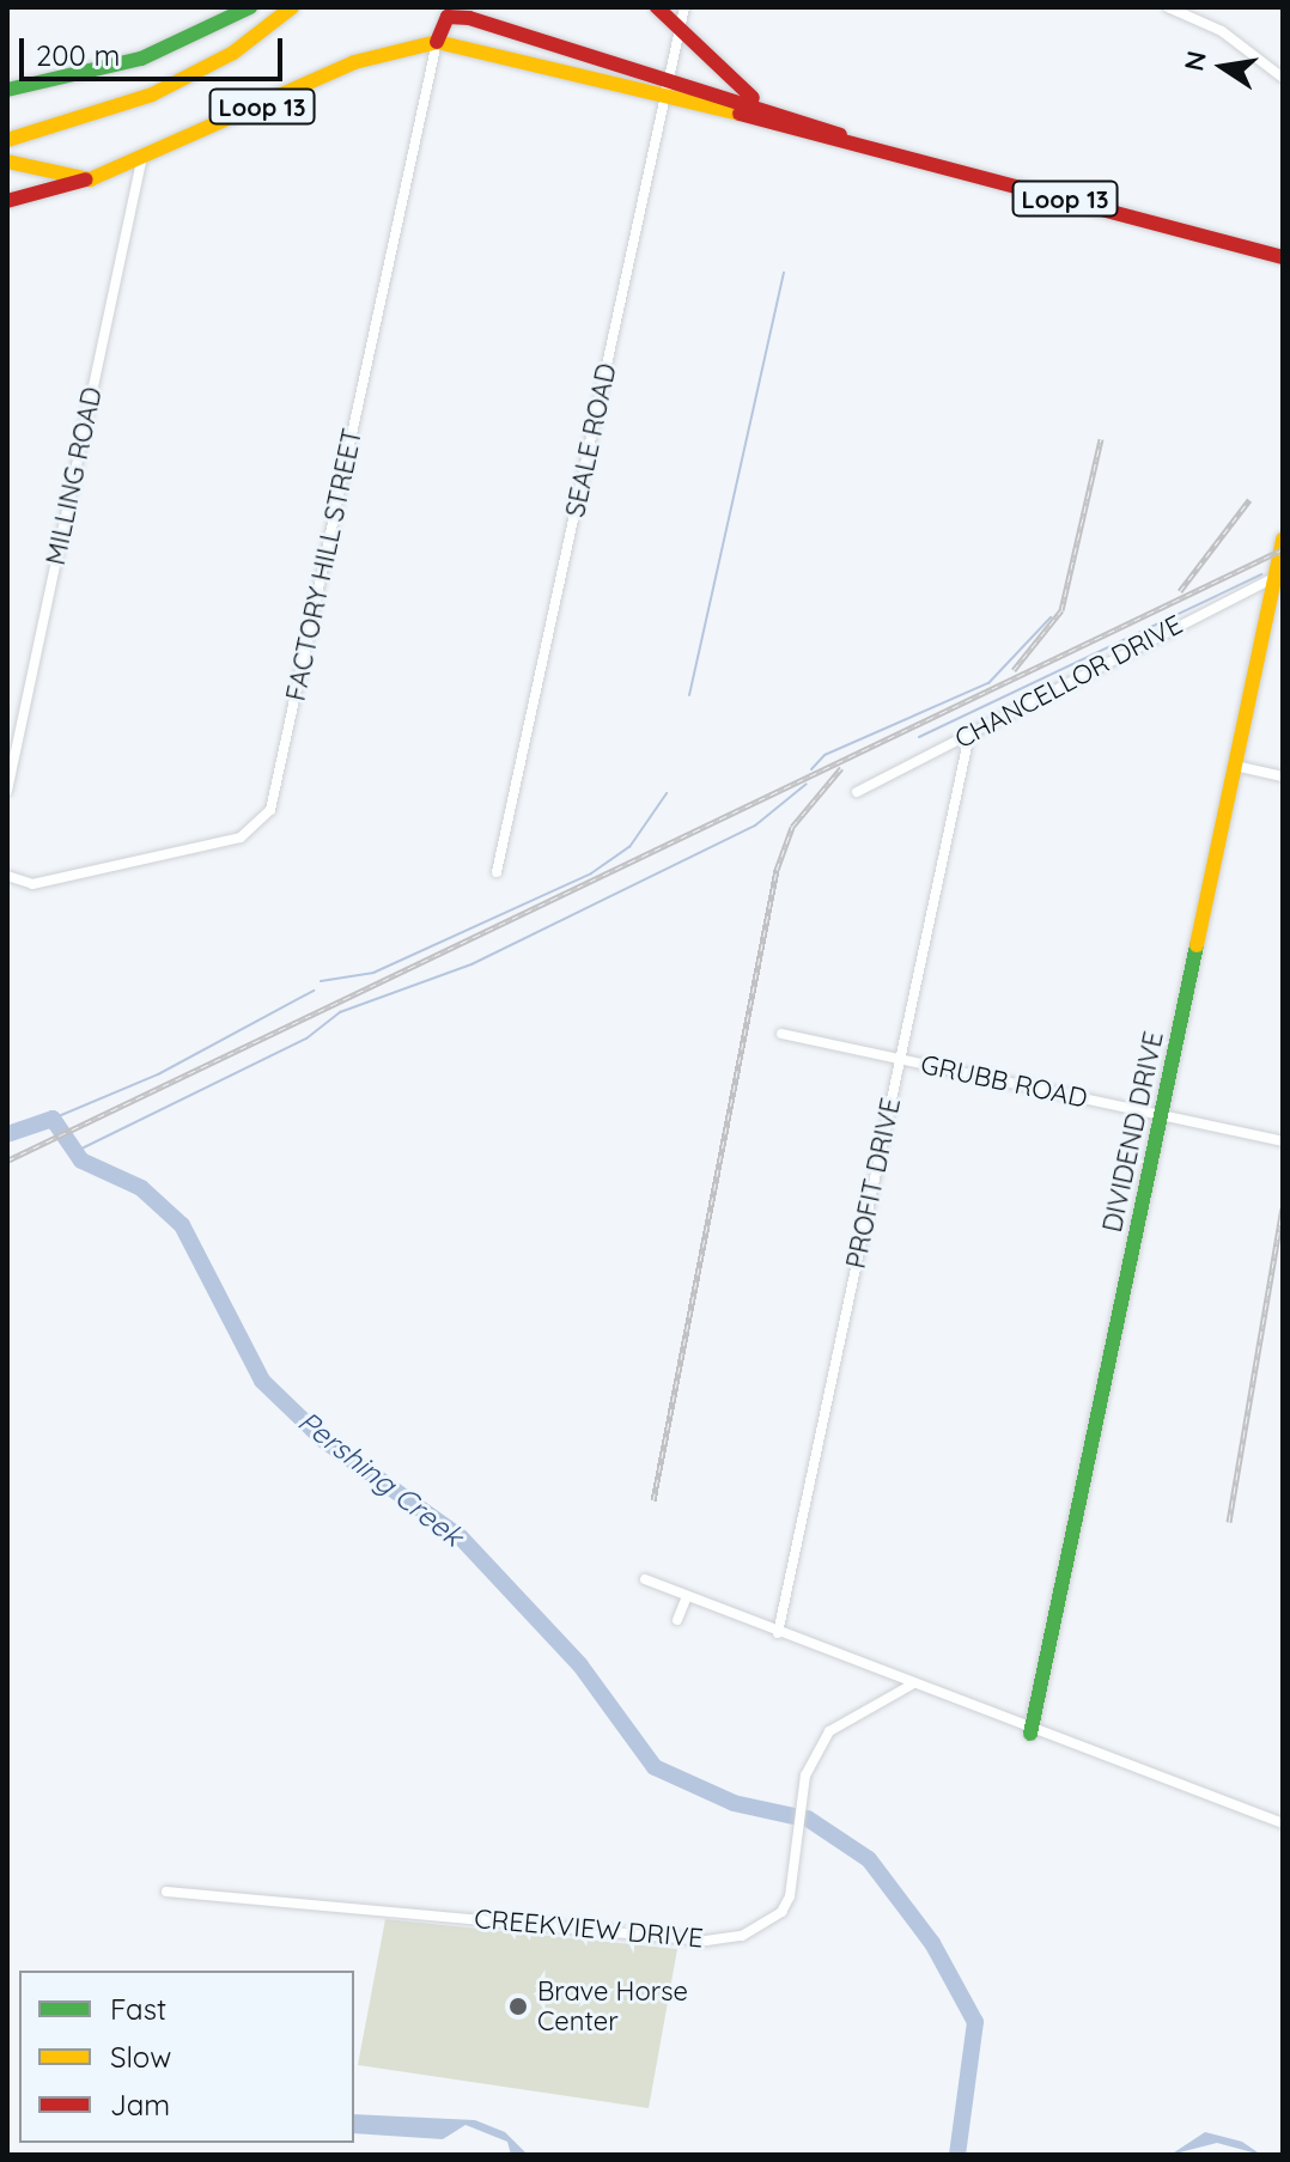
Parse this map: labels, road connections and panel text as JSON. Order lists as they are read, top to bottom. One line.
{"streets":{"main road":["Loop 13","DIVIDEND DRIVE"],"street":["SEALE ROAD","MILLING ROAD","FACTORY HILL STREET","CHANCELLOR DRIVE","GRUBB ROAD","PROFIT DRIVE","CREEKVIEW DRIVE"]},"crossings":[["Loop 13","SEALE ROAD"],["Loop 13","MILLING ROAD"],["Loop 13","FACTORY HILL STREET"],["CHANCELLOR DRIVE","DIVIDEND DRIVE"],["CHANCELLOR DRIVE","PROFIT DRIVE"],["GRUBB ROAD","DIVIDEND DRIVE"],["GRUBB ROAD","PROFIT DRIVE"]],"water":["Pershing Creek"],"places":["Brave Horse Center"],"legend":["Fast","Slow","Jam"],"scale_bar":"200 m","north":"left"}
